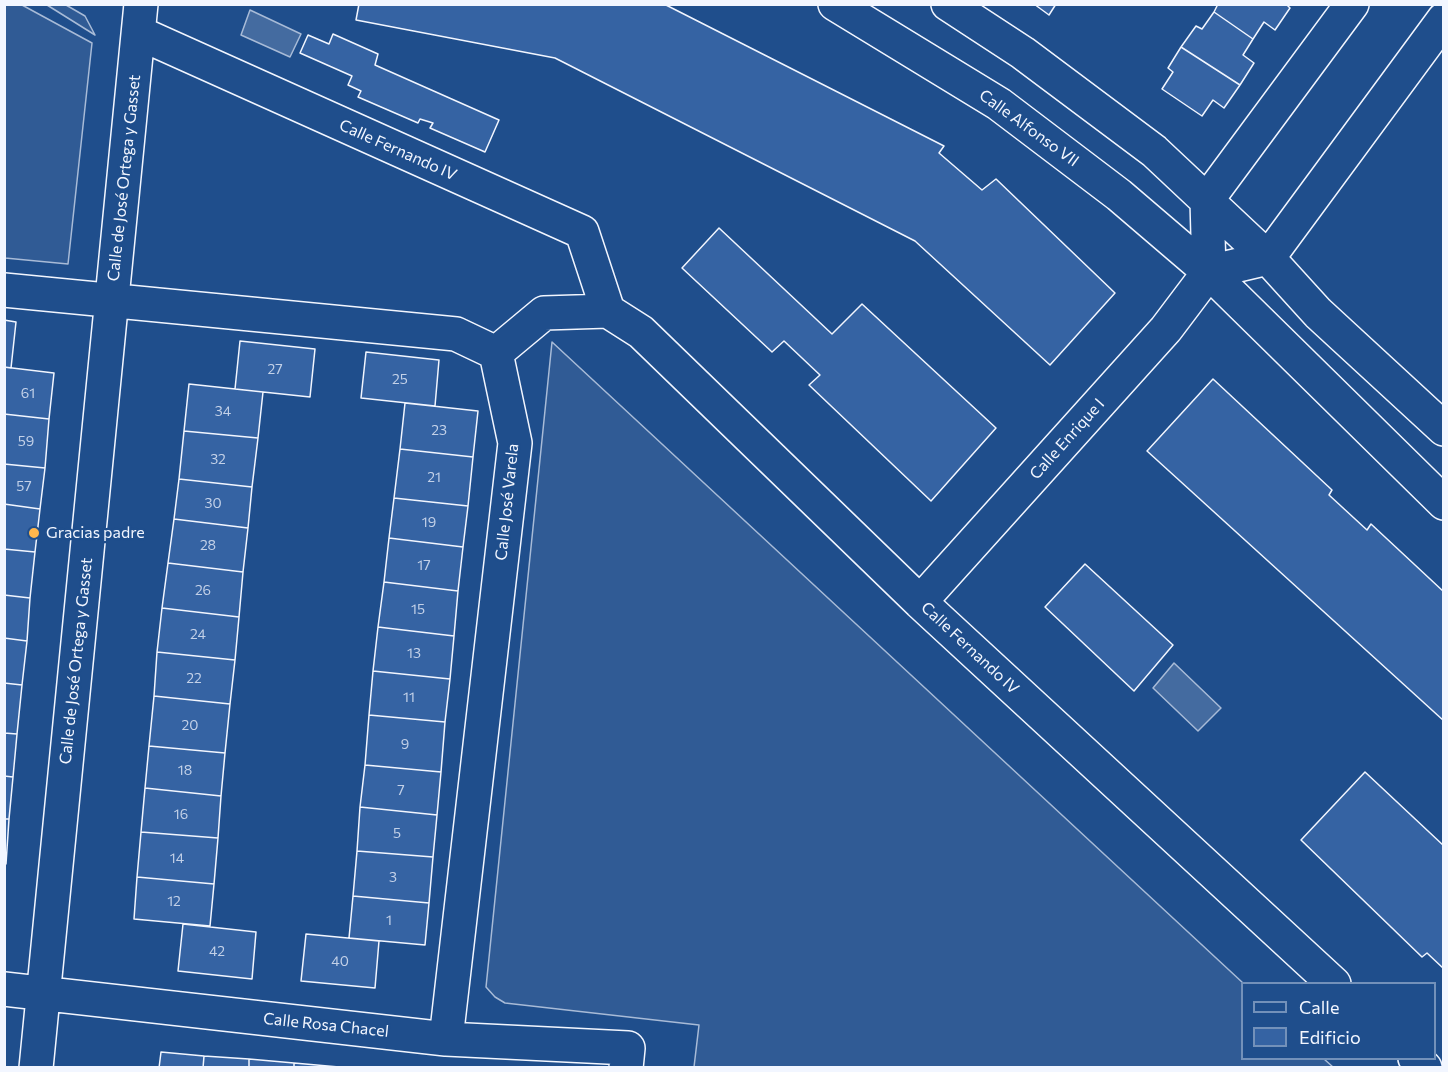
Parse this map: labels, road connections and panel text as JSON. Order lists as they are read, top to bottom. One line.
{"streets":{"street":["Calle Alfonso VII","Calle Fernando IV","Calle de José Ortega y Gasset","Calle Enrique I","Calle José Varela","Calle Rosa Chacel"]},"crossings":[["Calle Alfonso VII","Calle Enrique I"],["Calle Fernando IV","Calle de José Ortega y Gasset"],["Calle Fernando IV","Calle Enrique I"],["Calle de José Ortega y Gasset","Calle Rosa Chacel"],["Calle José Varela","Calle Rosa Chacel"]],"places":["Gracias padre"],"house_numbers":["27","25","61","34","23","59","32","21","57","30","19","28","17","26","15","24","13","22","11","20","9","18","7","16","5","14","3","12","1","42","40"],"legend":["Calle","Edificio"]}
